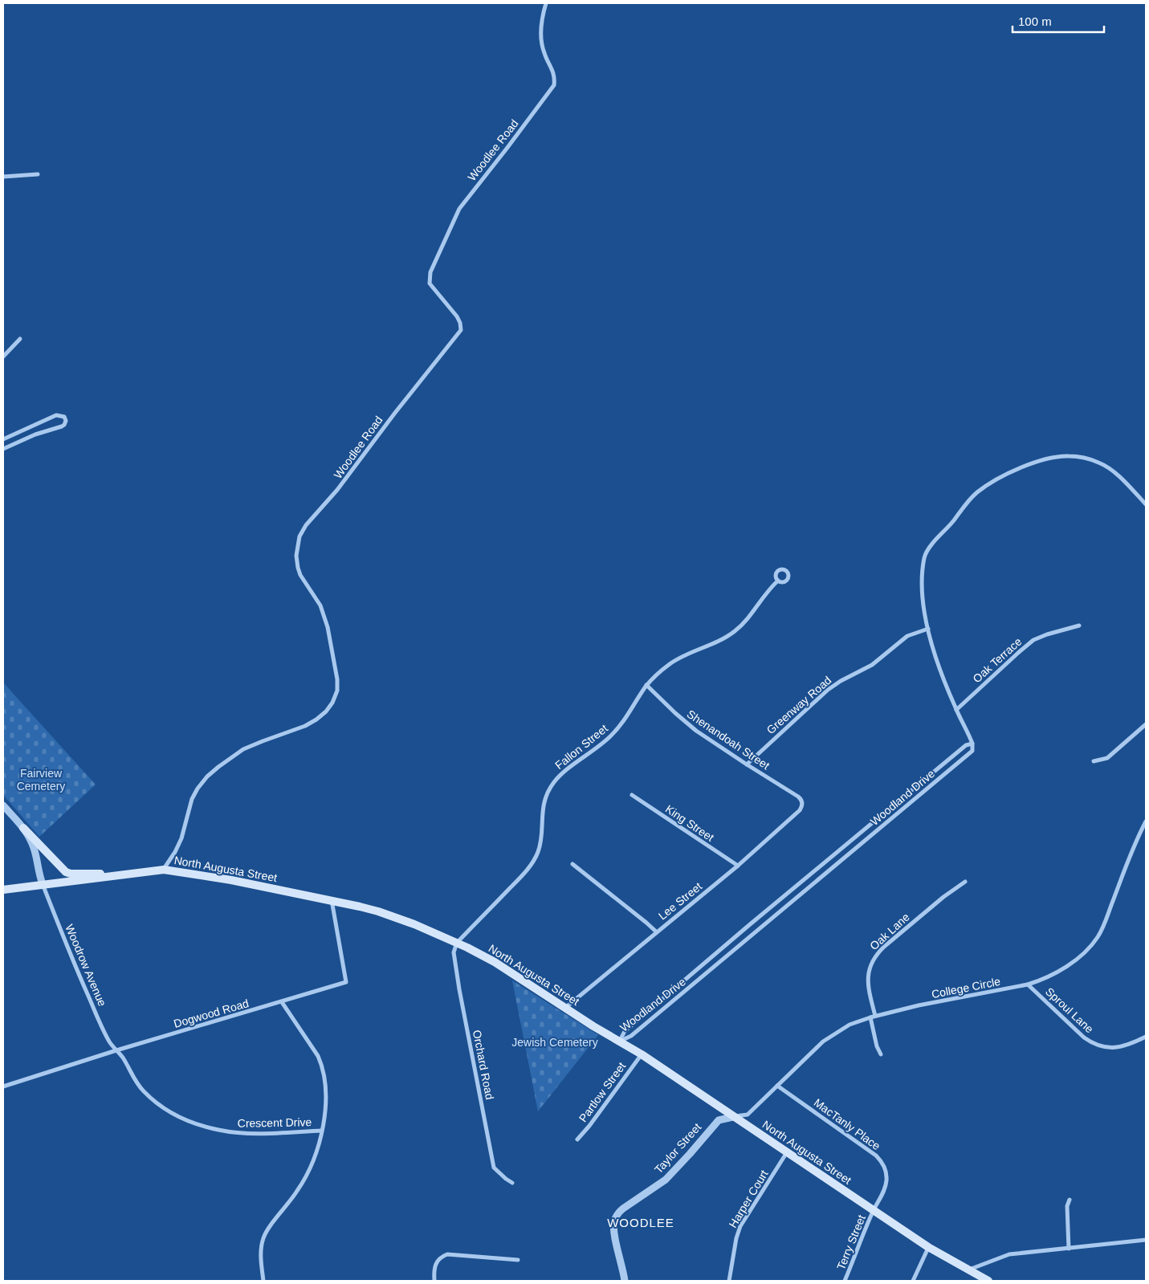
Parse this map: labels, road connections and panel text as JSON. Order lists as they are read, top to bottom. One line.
{"streets":{"main road":["North Augusta Street"],"street":["Woodlee Road","Oak Terrace","Greenway Road","Shenandoah Street","Fallon Street","Woodland Drive","King Street","Lee Street","Oak Lane","Woodrow Avenue","College Circle","Sproul Lane","Dogwood Road","Orchard Road","Partlow Street","Crescent Drive","MacTanly Place","Taylor Street","Harper Court","Terry Street"]},"crossings":[["Woodlee Road","North Augusta Street"],["Greenway Road","Shenandoah Street"],["Shenandoah Street","Fallon Street"],["Shenandoah Street","Lee Street"],["Fallon Street","North Augusta Street"],["Fallon Street","Orchard Road"],["Woodland Drive","North Augusta Street"],["King Street","Lee Street"],["North Augusta Street","Lee Street"],["North Augusta Street","Woodrow Avenue"],["North Augusta Street","College Circle"],["North Augusta Street","Dogwood Road"],["North Augusta Street","Orchard Road"],["North Augusta Street","Partlow Street"],["North Augusta Street","MacTanly Place"],["North Augusta Street","Taylor Street"],["North Augusta Street","Harper Court"],["North Augusta Street","Terry Street"],["Oak Lane","College Circle"],["Woodrow Avenue","Dogwood Road"],["Woodrow Avenue","Crescent Drive"],["College Circle","Sproul Lane"],["College Circle","MacTanly Place"],["College Circle","Taylor Street"],["Dogwood Road","Crescent Drive"],["MacTanly Place","Terry Street"]],"districts":["WOODLEE"],"parks":["Fairview Cemetery","Jewish Cemetery"],"scale_bar":"100 m"}
